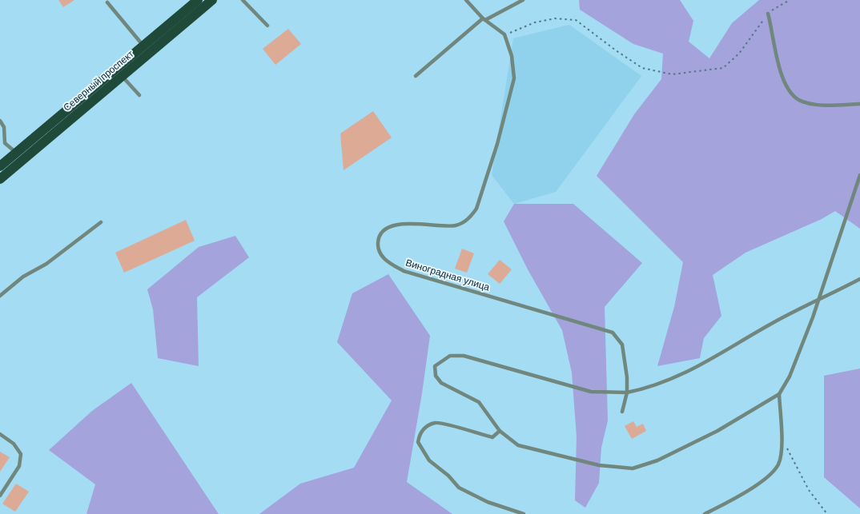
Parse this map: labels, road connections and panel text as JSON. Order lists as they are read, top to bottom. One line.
{"streets":{"main road":["Северный проспект"],"lane":["Виноградная улица"]}}
